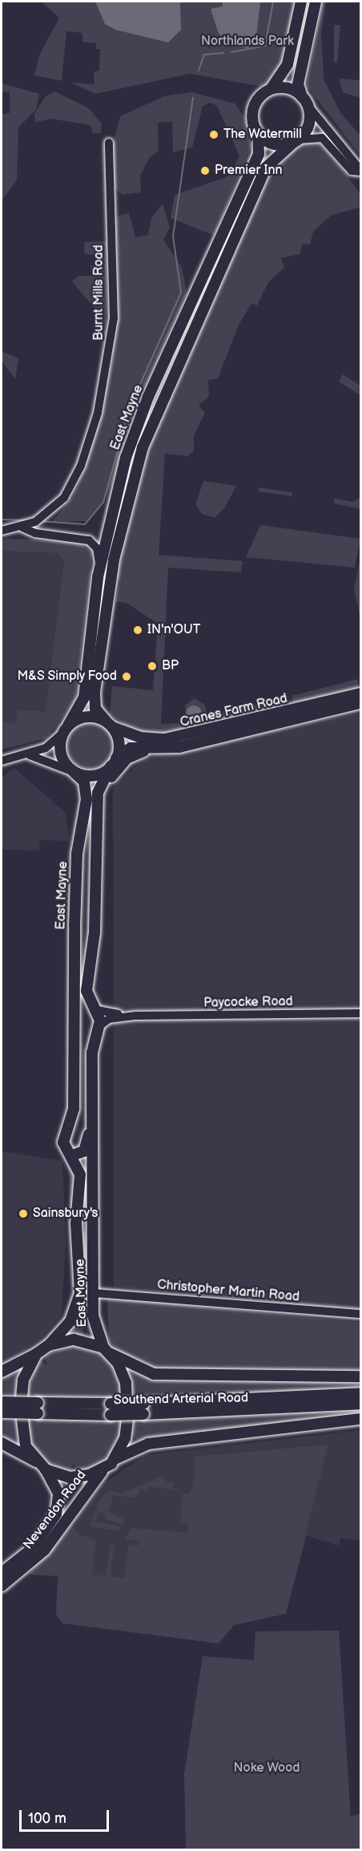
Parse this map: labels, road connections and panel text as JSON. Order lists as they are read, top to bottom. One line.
{"streets":{"main road":["East Mayne","Cranes Farm Road","Southend Arterial Road","Nevendon Road"],"street":["Burnt Mills Road","Paycocke Road","Christopher Martin Road"]},"crossings":[["Burnt Mills Road","East Mayne"],["East Mayne","Cranes Farm Road"],["East Mayne","Paycocke Road"],["East Mayne","Christopher Martin Road"],["East Mayne","Nevendon Road"]],"parks":["Northlands Park","Noke Wood"],"places":["The Watermill","Premier Inn","IN'n'OUT","BP","M&S Simply Food","Sainsbury's"],"scale_bar":"100 m"}
